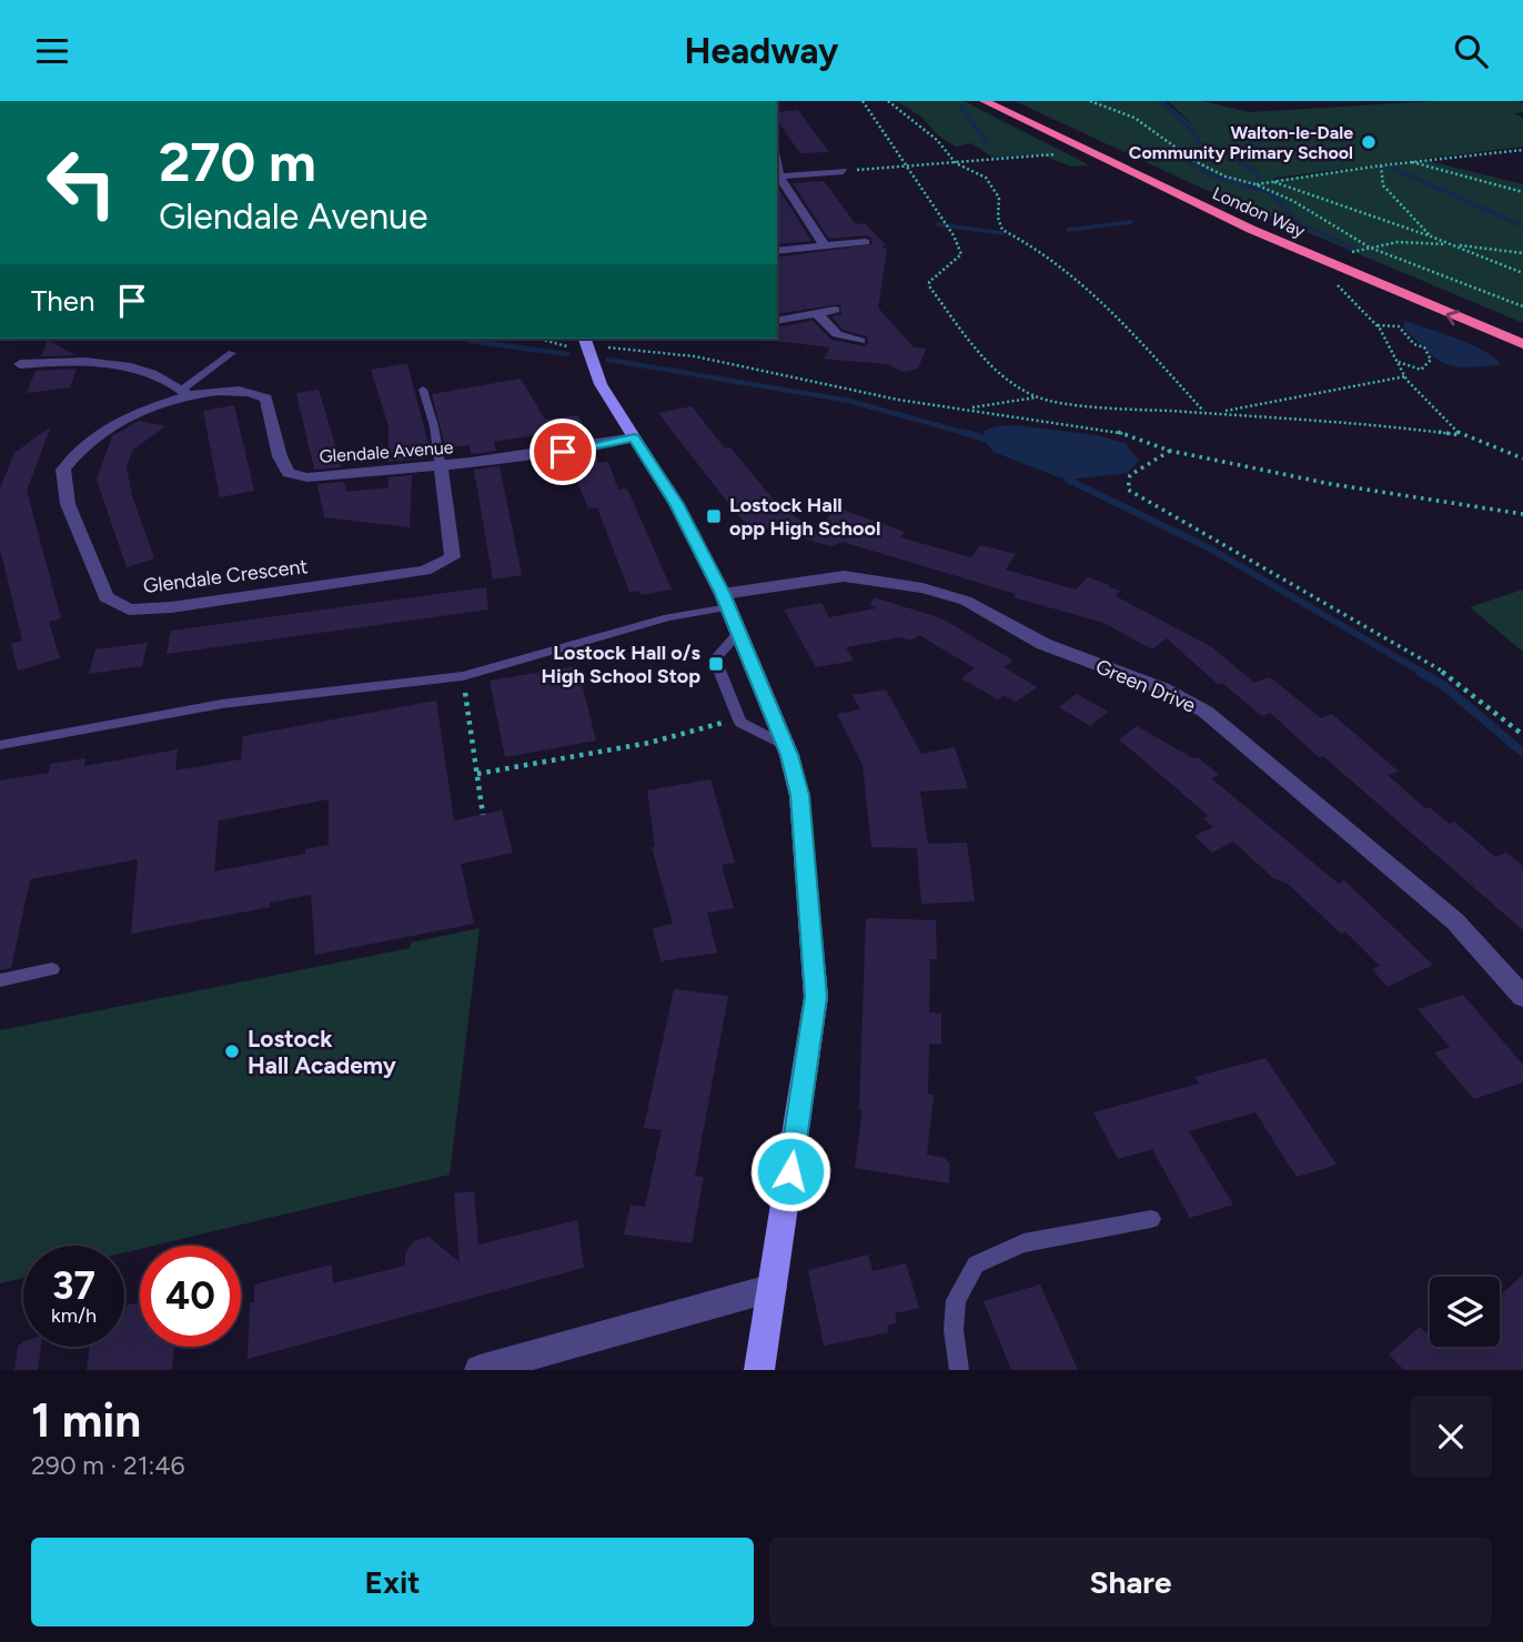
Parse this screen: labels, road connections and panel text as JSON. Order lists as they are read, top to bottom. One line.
{"streets":{"highway":["London Way"],"street":["Glendale Avenue","Glendale Crescent","Green Drive"]},"crossings":[["Glendale Avenue","Glendale Crescent"]],"places":{"other":["Walton-le-Dale Community Primary School","Lostock Hall Academy"],"transit":["Lostock Hall opp High School","Lostock Hall o/s High School Stop"]},"page":{"header":"Headway","turn":["270 m","Glendale Avenue"],"then":"Then","speed":"37 km/h","limit":"40","heading":["1 min","290 m · 21:46"],"buttons":["Exit","Share"]}}
